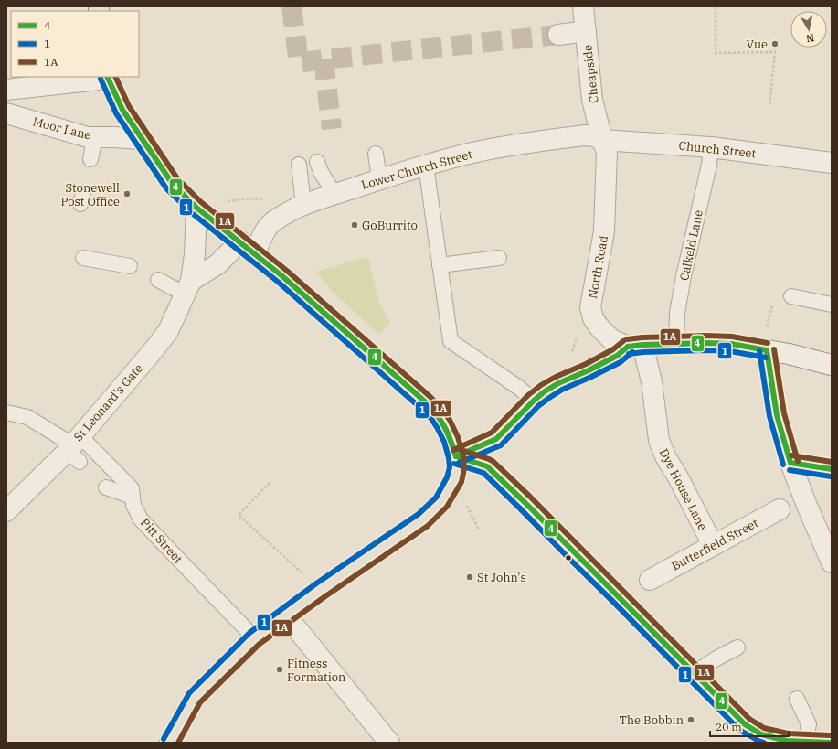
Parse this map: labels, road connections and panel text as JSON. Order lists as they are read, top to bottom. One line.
{"streets":{"street":["Cheapside","Moor Lane","Church Street","Lower Church Street","North Road","St Leonard's Gate","Dye House Lane","Butterfield Street"],"lane":["Calkeld Lane","Pitt Street"]},"crossings":[["Cheapside","Church Street"],["Cheapside","Lower Church Street"],["Cheapside","North Road"],["Church Street","Lower Church Street"],["Church Street","Calkeld Lane"],["Church Street","North Road"],["Lower Church Street","North Road"],["North Road","Dye House Lane"],["St Leonard's Gate","Pitt Street"],["Dye House Lane","Butterfield Street"]],"places":["Vue","Stonewell Post Office","GoBurrito","St John's","Fitness Formation","The Bobbin"],"lines":["transit line 4","transit line 1A","transit line 1"],"legend":["4","1","1A"],"scale_bar":"20 m","north":"bottom"}
